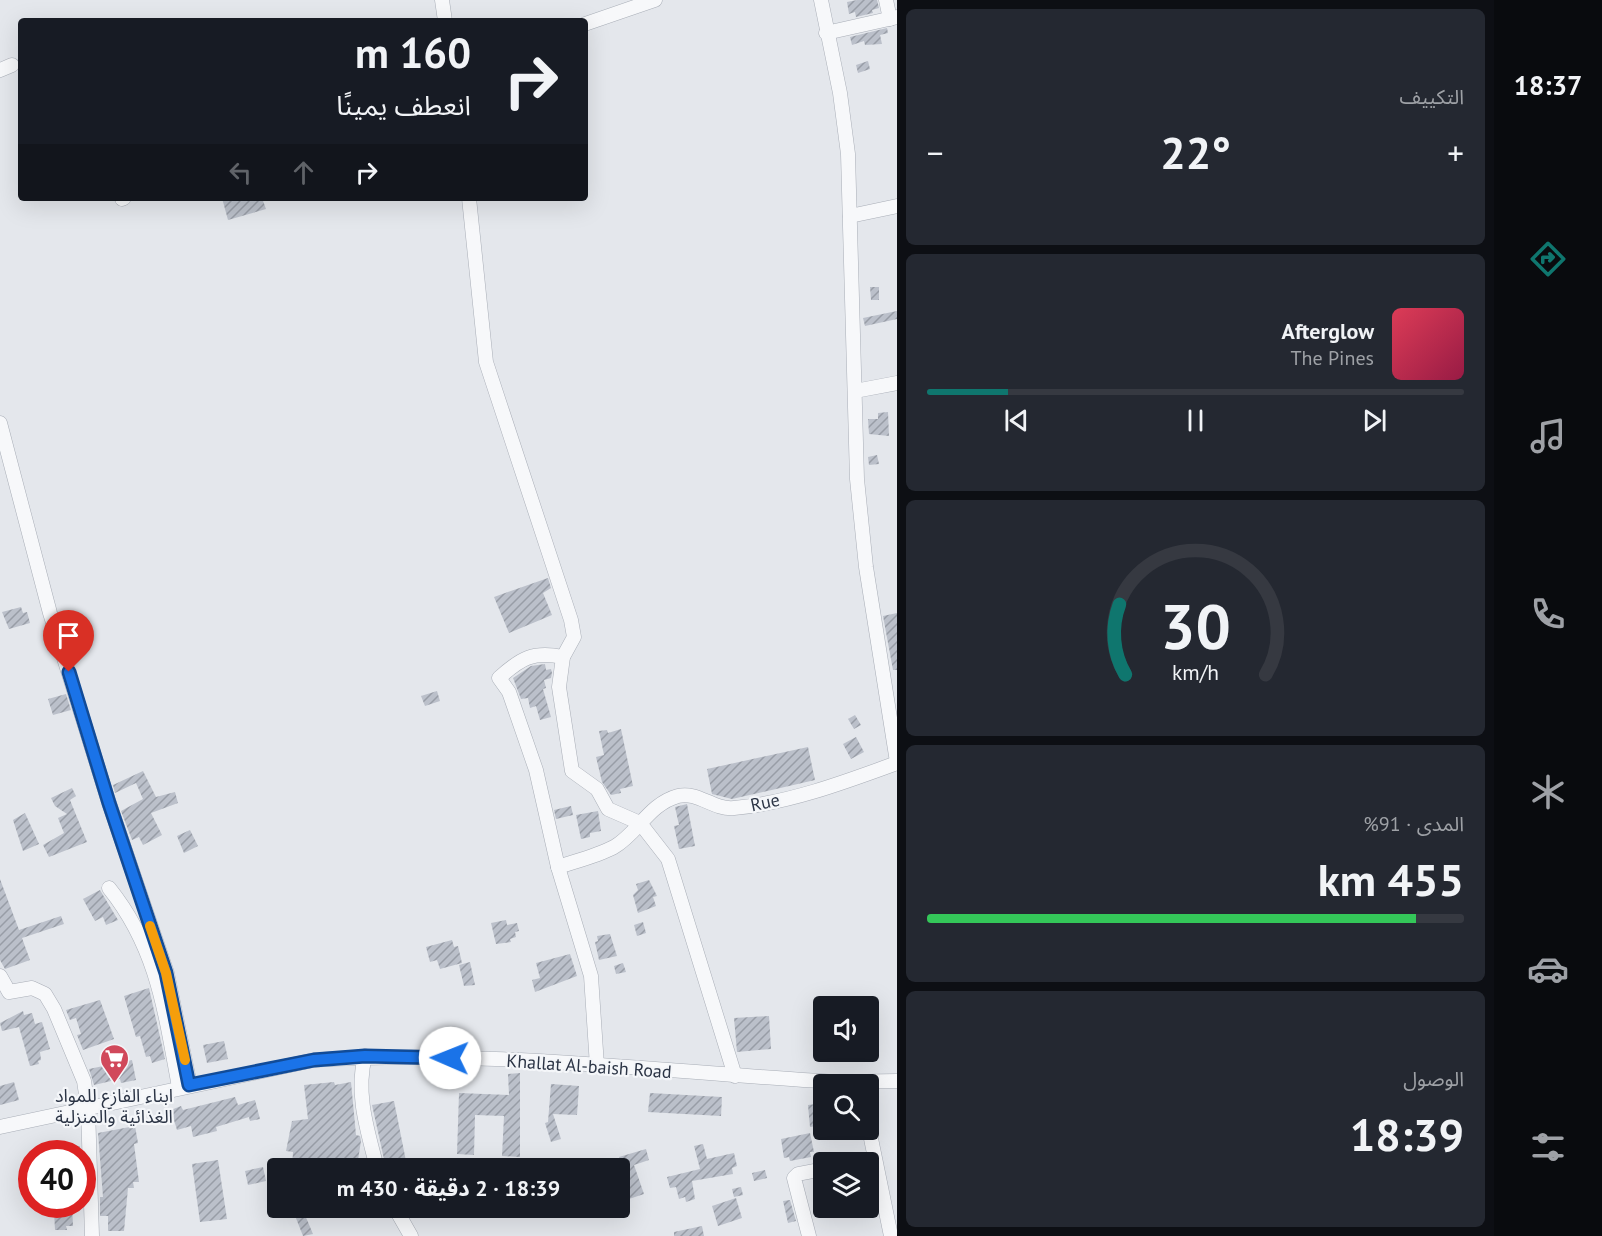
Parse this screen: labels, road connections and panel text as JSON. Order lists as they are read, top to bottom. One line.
{"streets":{"street":["Rue","Khallat Al-baish Road"]},"places":{"supermarket":["ابناء الفازع للمواد الغذائية والمنزلية"]},"page":{"tabs":"18:37","tile":["التكييف",["المدى · 91%","455 km"],["الوصول","18:39"]],"turn":["160 m","انعطف يمينًا"],"heat":["−","22°","+"],"song":["Afterglow","The Pines"],"limit":"40","trip":"18:39 · 2 دقيقة · 430 m","gauge":["30","km/h"]}}
